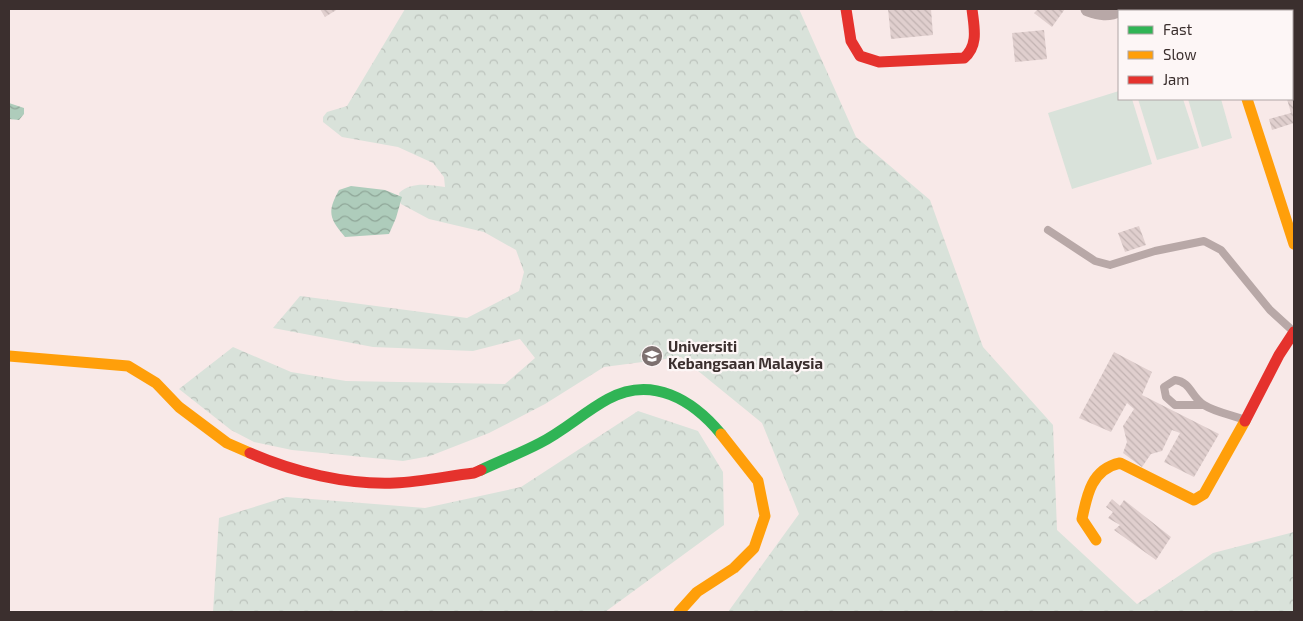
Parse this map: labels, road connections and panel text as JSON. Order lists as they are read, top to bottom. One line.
{"places":{"school or university":["Universiti Kebangsaan Malaysia"]},"legend":["Fast","Slow","Jam"]}
